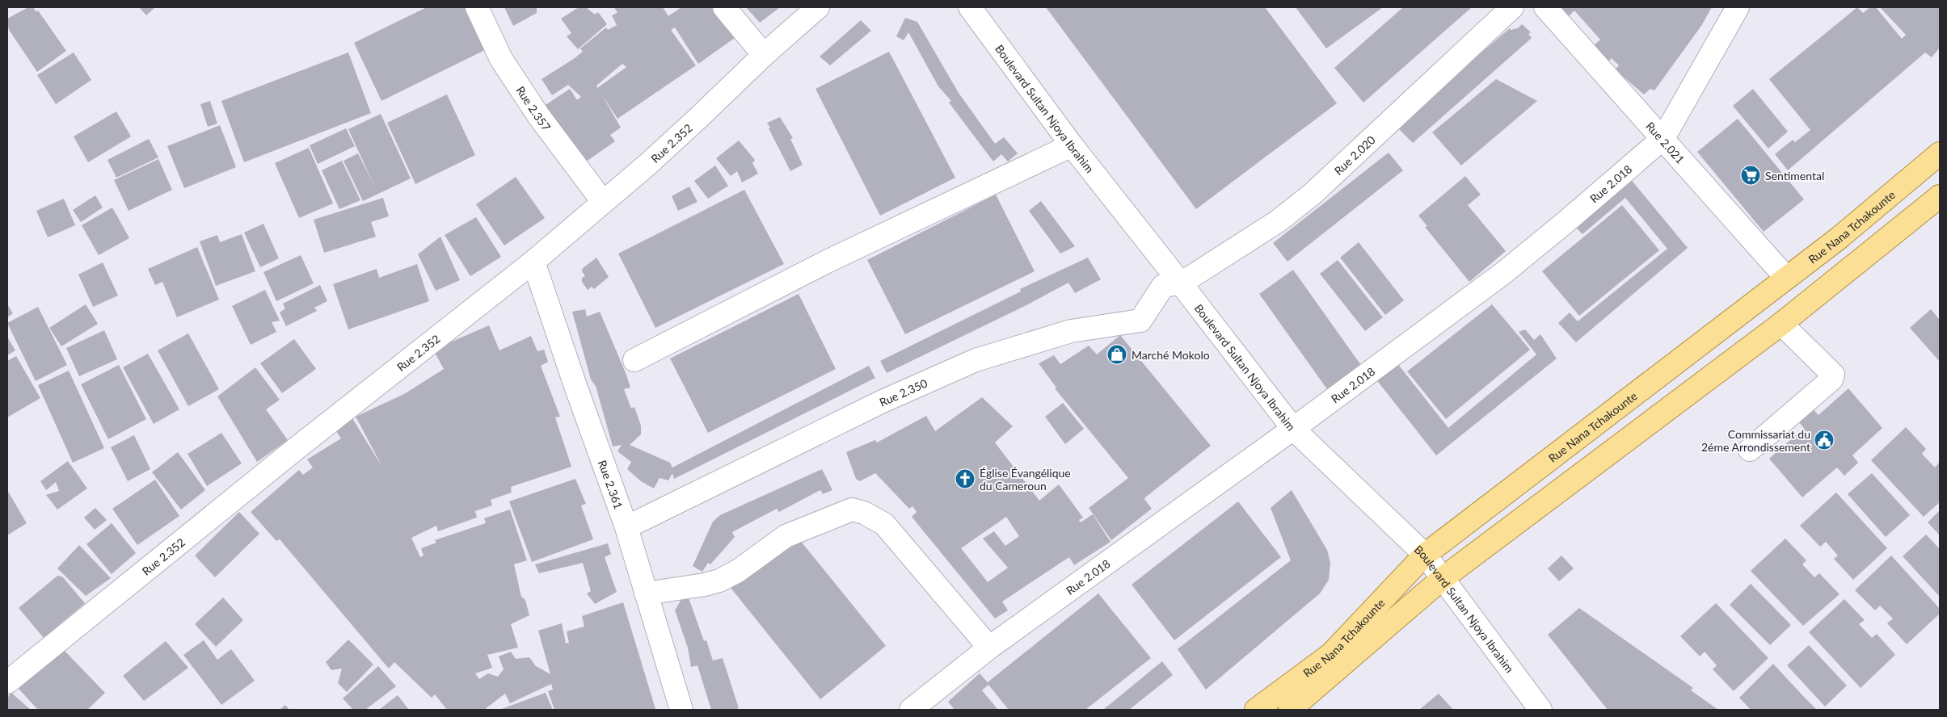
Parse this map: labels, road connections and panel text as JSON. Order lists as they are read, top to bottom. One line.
{"streets":{"main road":["Rue Nana Tchakounte"],"street":["Rue 2.357","Boulevard Sultan Njoya Ibrahim","Rue 2.021","Rue 2.352","Rue 2.020","Rue 2.018","Rue 2.350","Rue 2.361"]},"crossings":[["Rue 2.357","Rue 2.352"],["Boulevard Sultan Njoya Ibrahim","Rue 2.020"],["Boulevard Sultan Njoya Ibrahim","Rue 2.018"],["Boulevard Sultan Njoya Ibrahim","Rue Nana Tchakounte"],["Boulevard Sultan Njoya Ibrahim","Rue 2.350"],["Rue 2.021","Rue 2.018"],["Rue 2.021","Rue Nana Tchakounte"],["Rue 2.352","Rue 2.361"],["Rue 2.020","Rue 2.350"],["Rue 2.350","Rue 2.361"]],"places":{"supermarket":["Sentimental"],"shop":["Marché Mokolo"],"public building":["Commissariat du 2éme Arrondissement"],"church":["Église Évangélique du Cameroun"]}}
